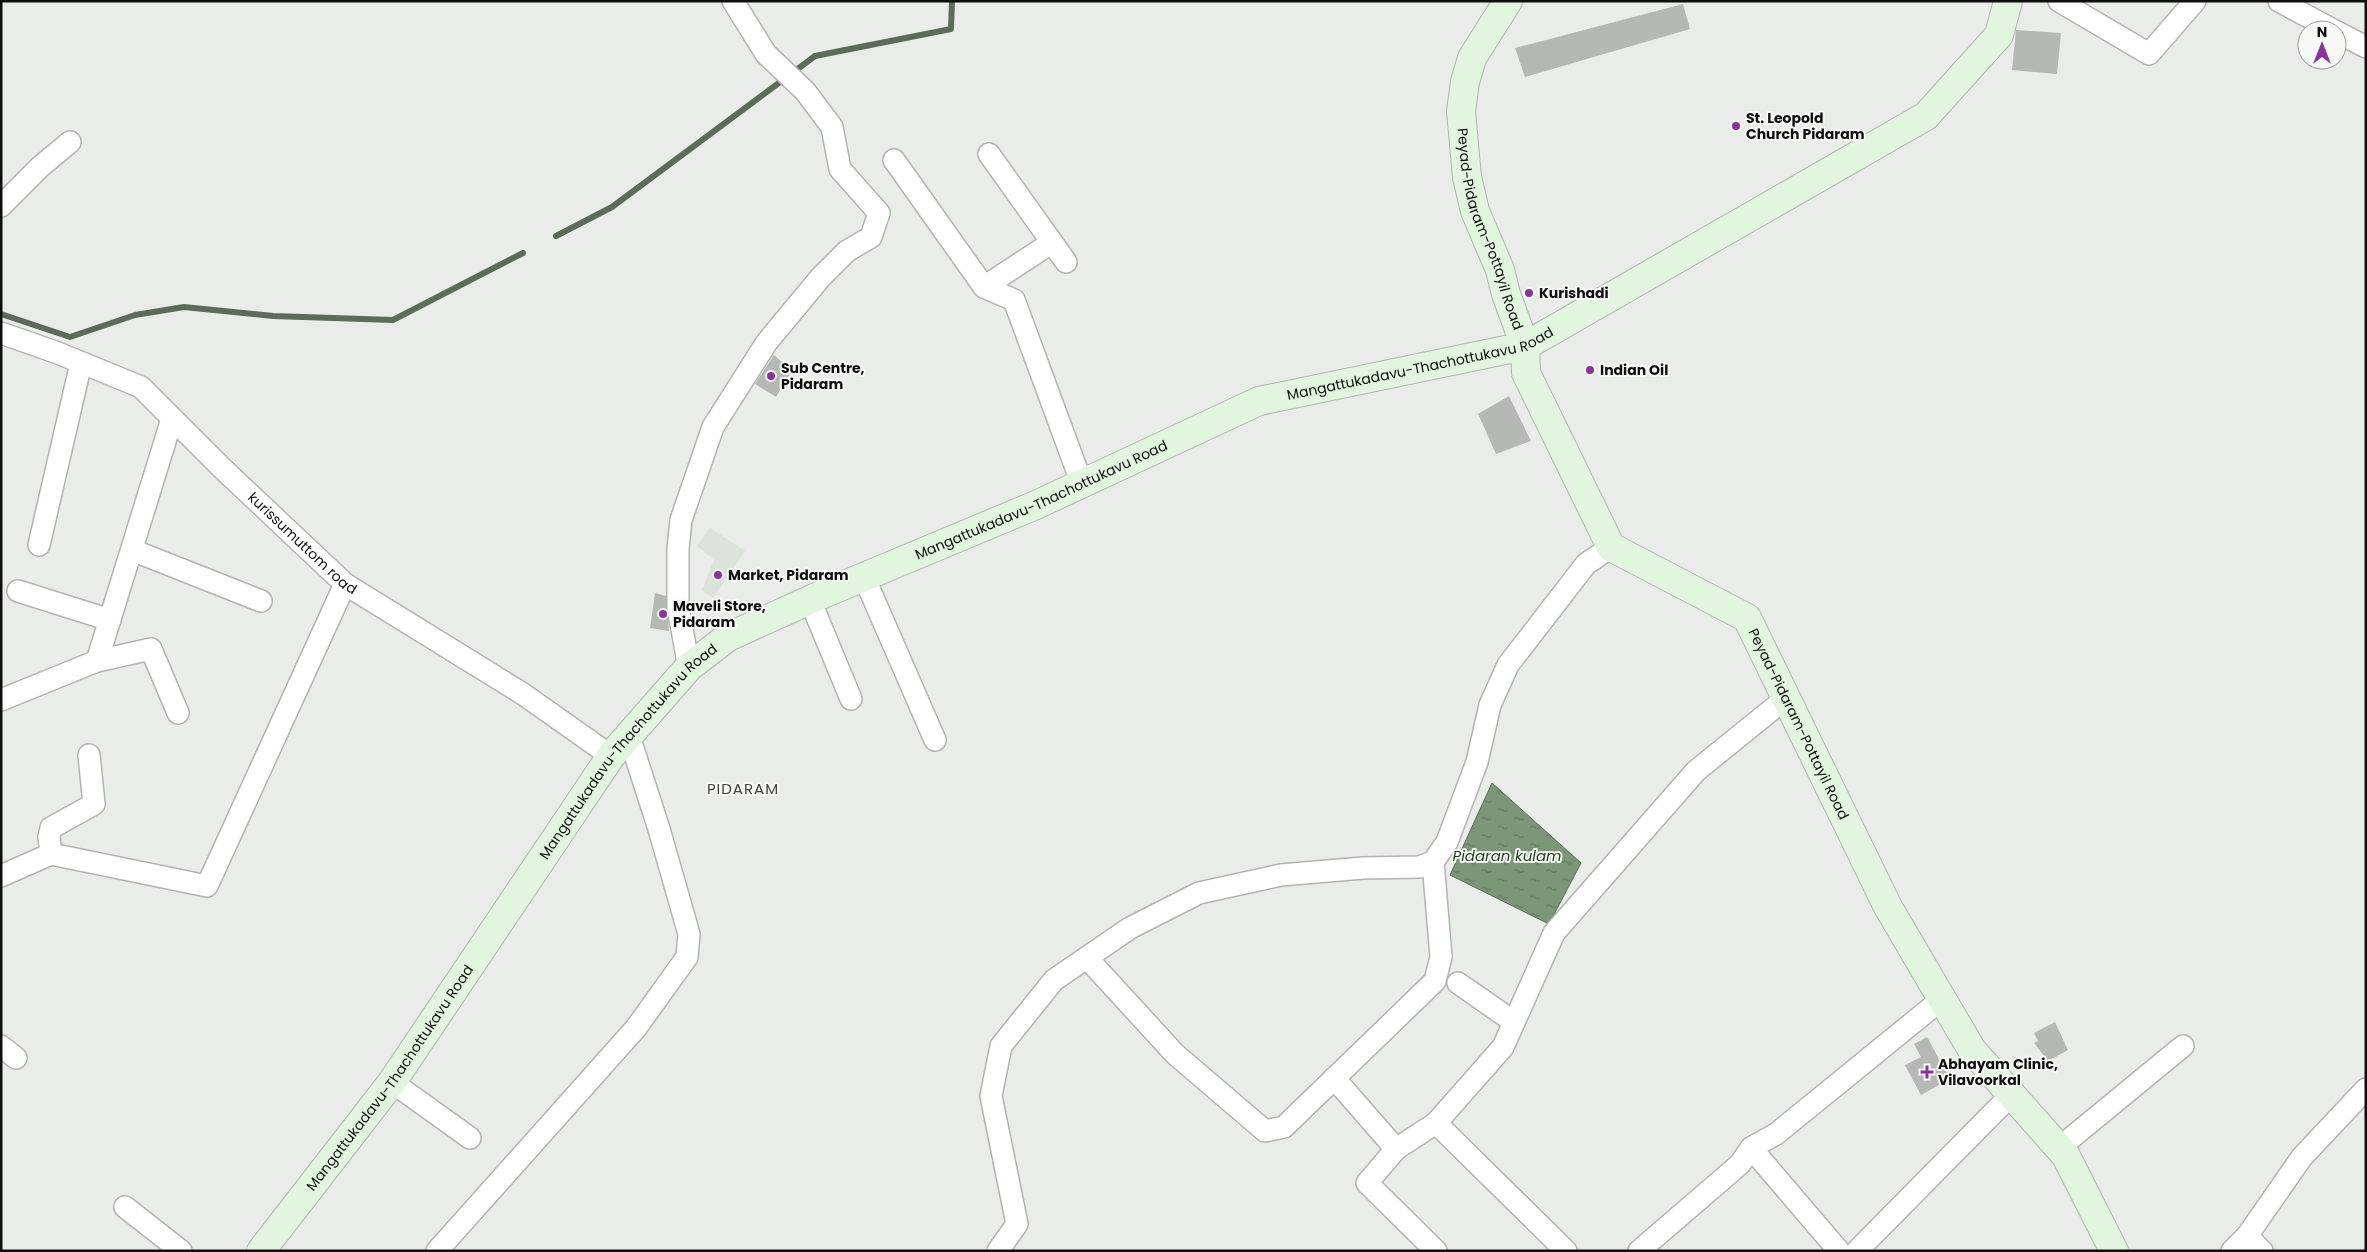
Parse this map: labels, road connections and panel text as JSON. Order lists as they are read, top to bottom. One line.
{"streets":{"main road":["Peyad-Pidaram-Pottayil Road","Mangattukadavu-Thachottukavu Road"],"street":["kurissumuttom road"]},"crossings":[["Peyad-Pidaram-Pottayil Road","Mangattukadavu-Thachottukavu Road"],["Mangattukadavu-Thachottukavu Road","kurissumuttom road"]],"districts":["PIDARAM"],"water":["Pidaran kulam"],"places":{"other":["St. Leopold Church Pidaram","Kurishadi","Indian Oil","Sub Centre, Pidaram","Market, Pidaram","Maveli Store, Pidaram"],"health":["Abhayam Clinic, Vilavoorkal"]},"north":"top"}
